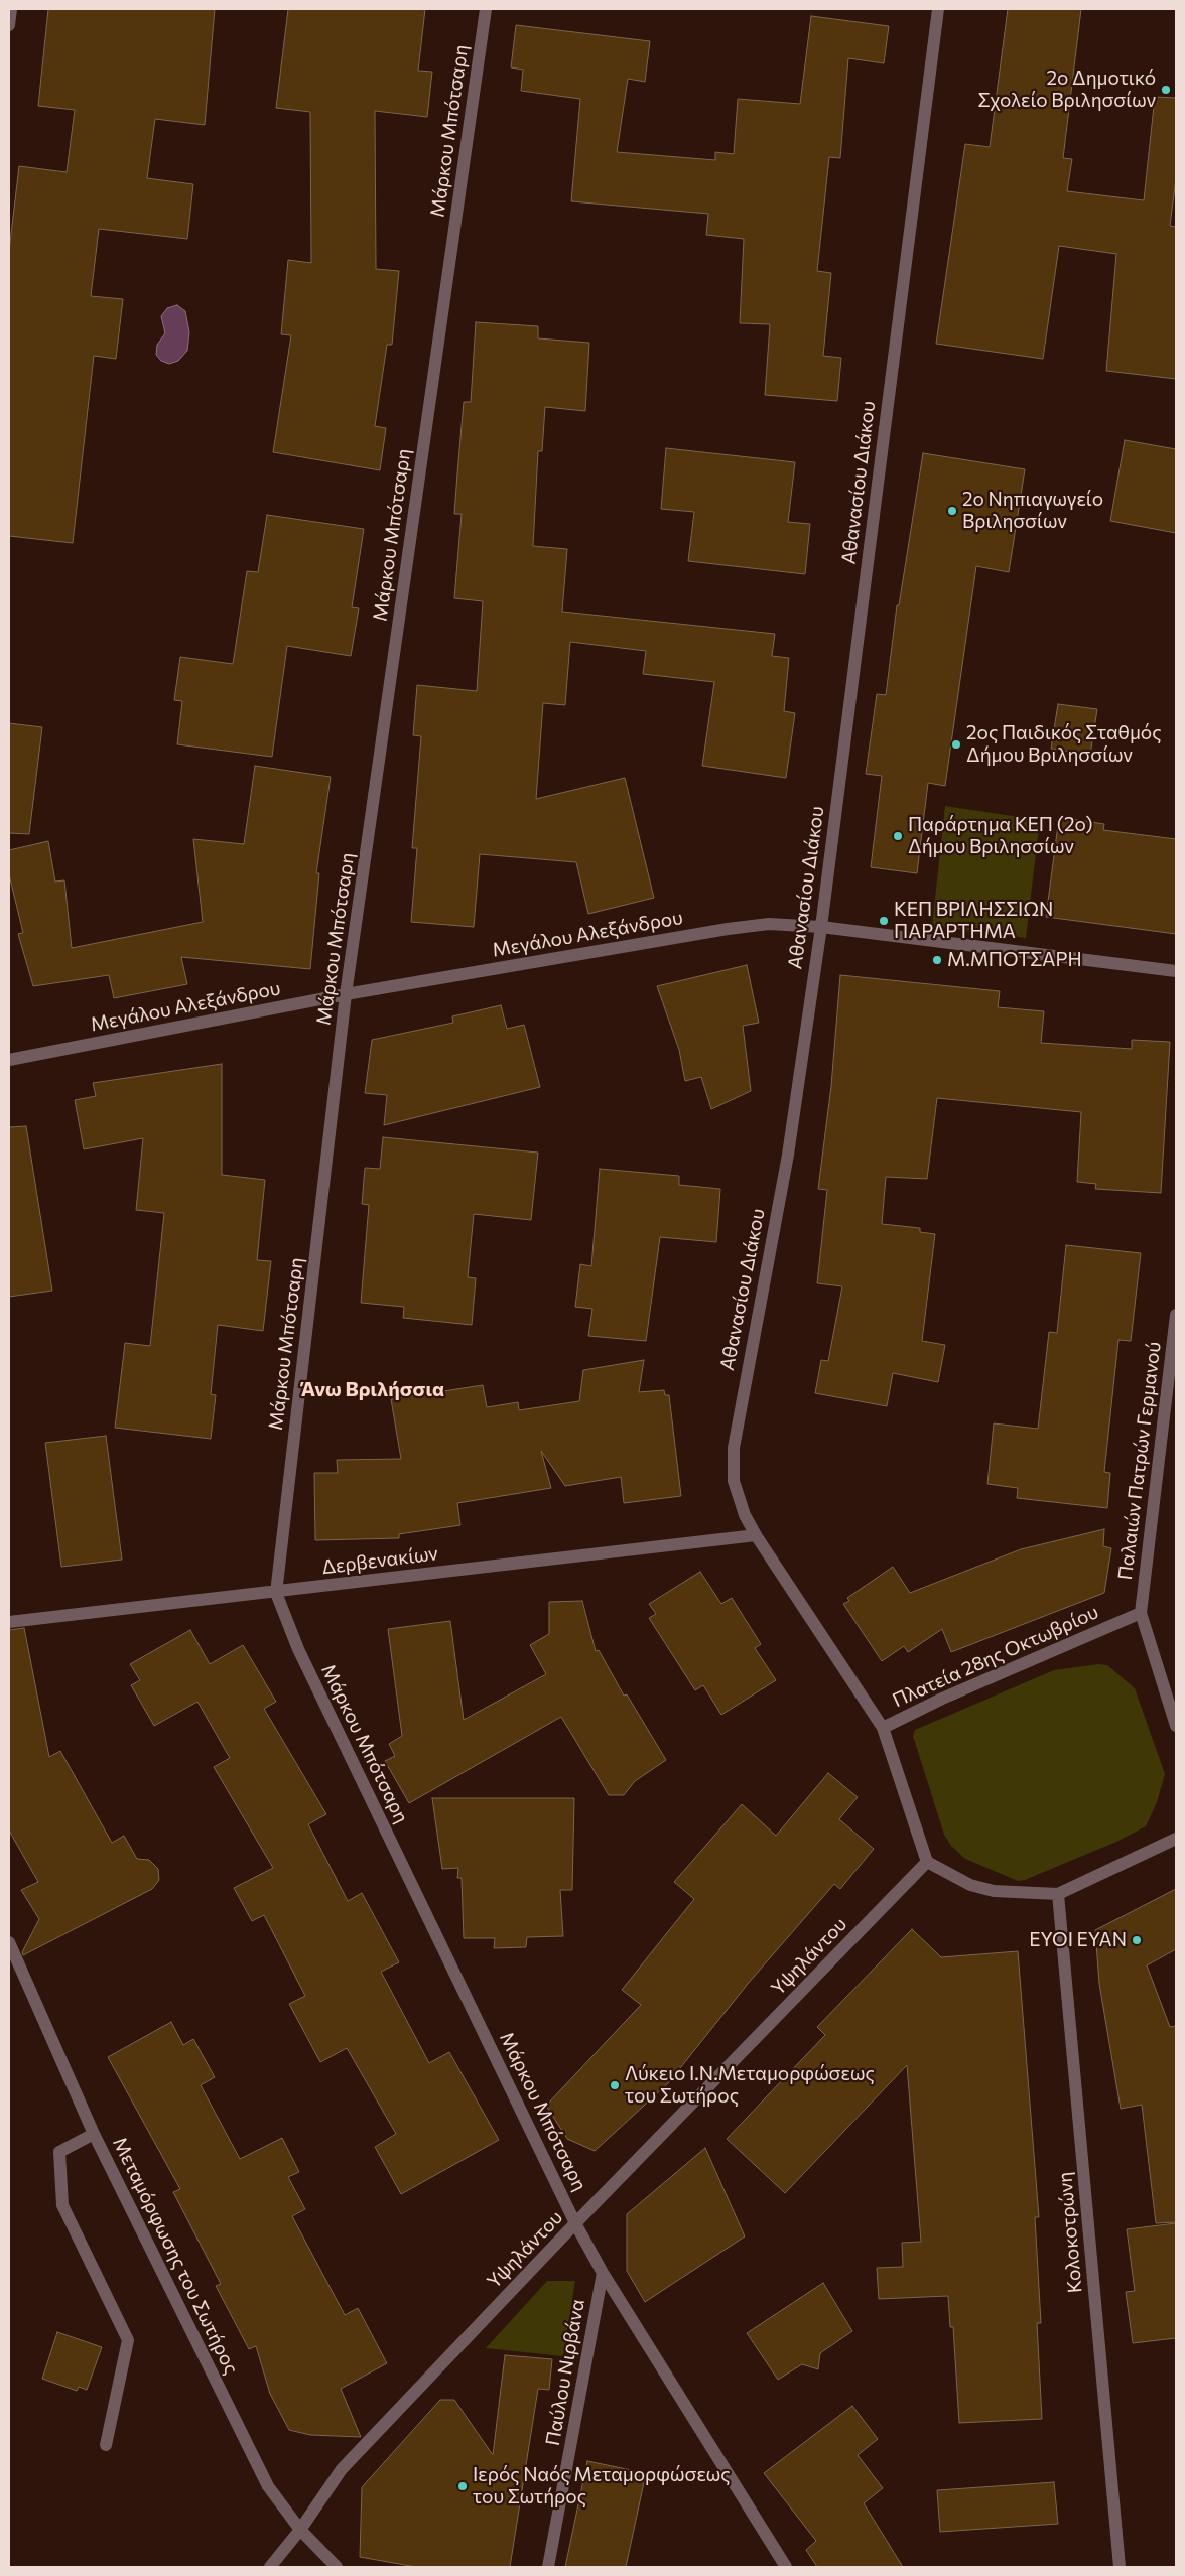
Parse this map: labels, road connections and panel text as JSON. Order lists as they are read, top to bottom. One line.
{"streets":{"street":["Μάρκου Μπότσαρη","Αθανασίου Διάκου","Μεγάλου Αλεξάνδρου","Παλαιών Πατρών Γερμανού","Δερβενακίων","Πλατεία 28ης Οκτωβρίου","Υψηλάντου","Κολοκοτρώνη","Μεταμόρφωσης του Σωτήρος","Παύλου Νιρβάνα"]},"crossings":[["Μάρκου Μπότσαρη","Μεγάλου Αλεξάνδρου"],["Μάρκου Μπότσαρη","Δερβενακίων"],["Μάρκου Μπότσαρη","Υψηλάντου"],["Μάρκου Μπότσαρη","Παύλου Νιρβάνα"],["Αθανασίου Διάκου","Μεγάλου Αλεξάνδρου"],["Αθανασίου Διάκου","Δερβενακίων"],["Αθανασίου Διάκου","Πλατεία 28ης Οκτωβρίου"],["Παλαιών Πατρών Γερμανού","Πλατεία 28ης Οκτωβρίου"],["Πλατεία 28ης Οκτωβρίου","Υψηλάντου"],["Υψηλάντου","Μεταμόρφωσης του Σωτήρος"]],"districts":["Άνω Βριλήσσια"],"places":["2ο Δημοτικό Σχολείο Βριλησσίων","2ο Νηπιαγωγείο Βριλησσίων","2ος Παιδικός Σταθμός Δήμου Βριλησσίων","Παράρτημα ΚΕΠ (2o) Δήμου Βριλησσίων","ΚΕΠ ΒΡΙΛΗΣΣΙΩΝ ΠΑΡΑΡΤΗΜΑ","Μ.ΜΠΟΤΣΑΡΗ","ΕΥΟΙ ΕΥΑΝ","Λύκειο Ι.Ν.Μεταμορφώσεως του Σωτήρος","Ιερός Ναός Μεταμορφώσεως του Σωτήρος"]}
